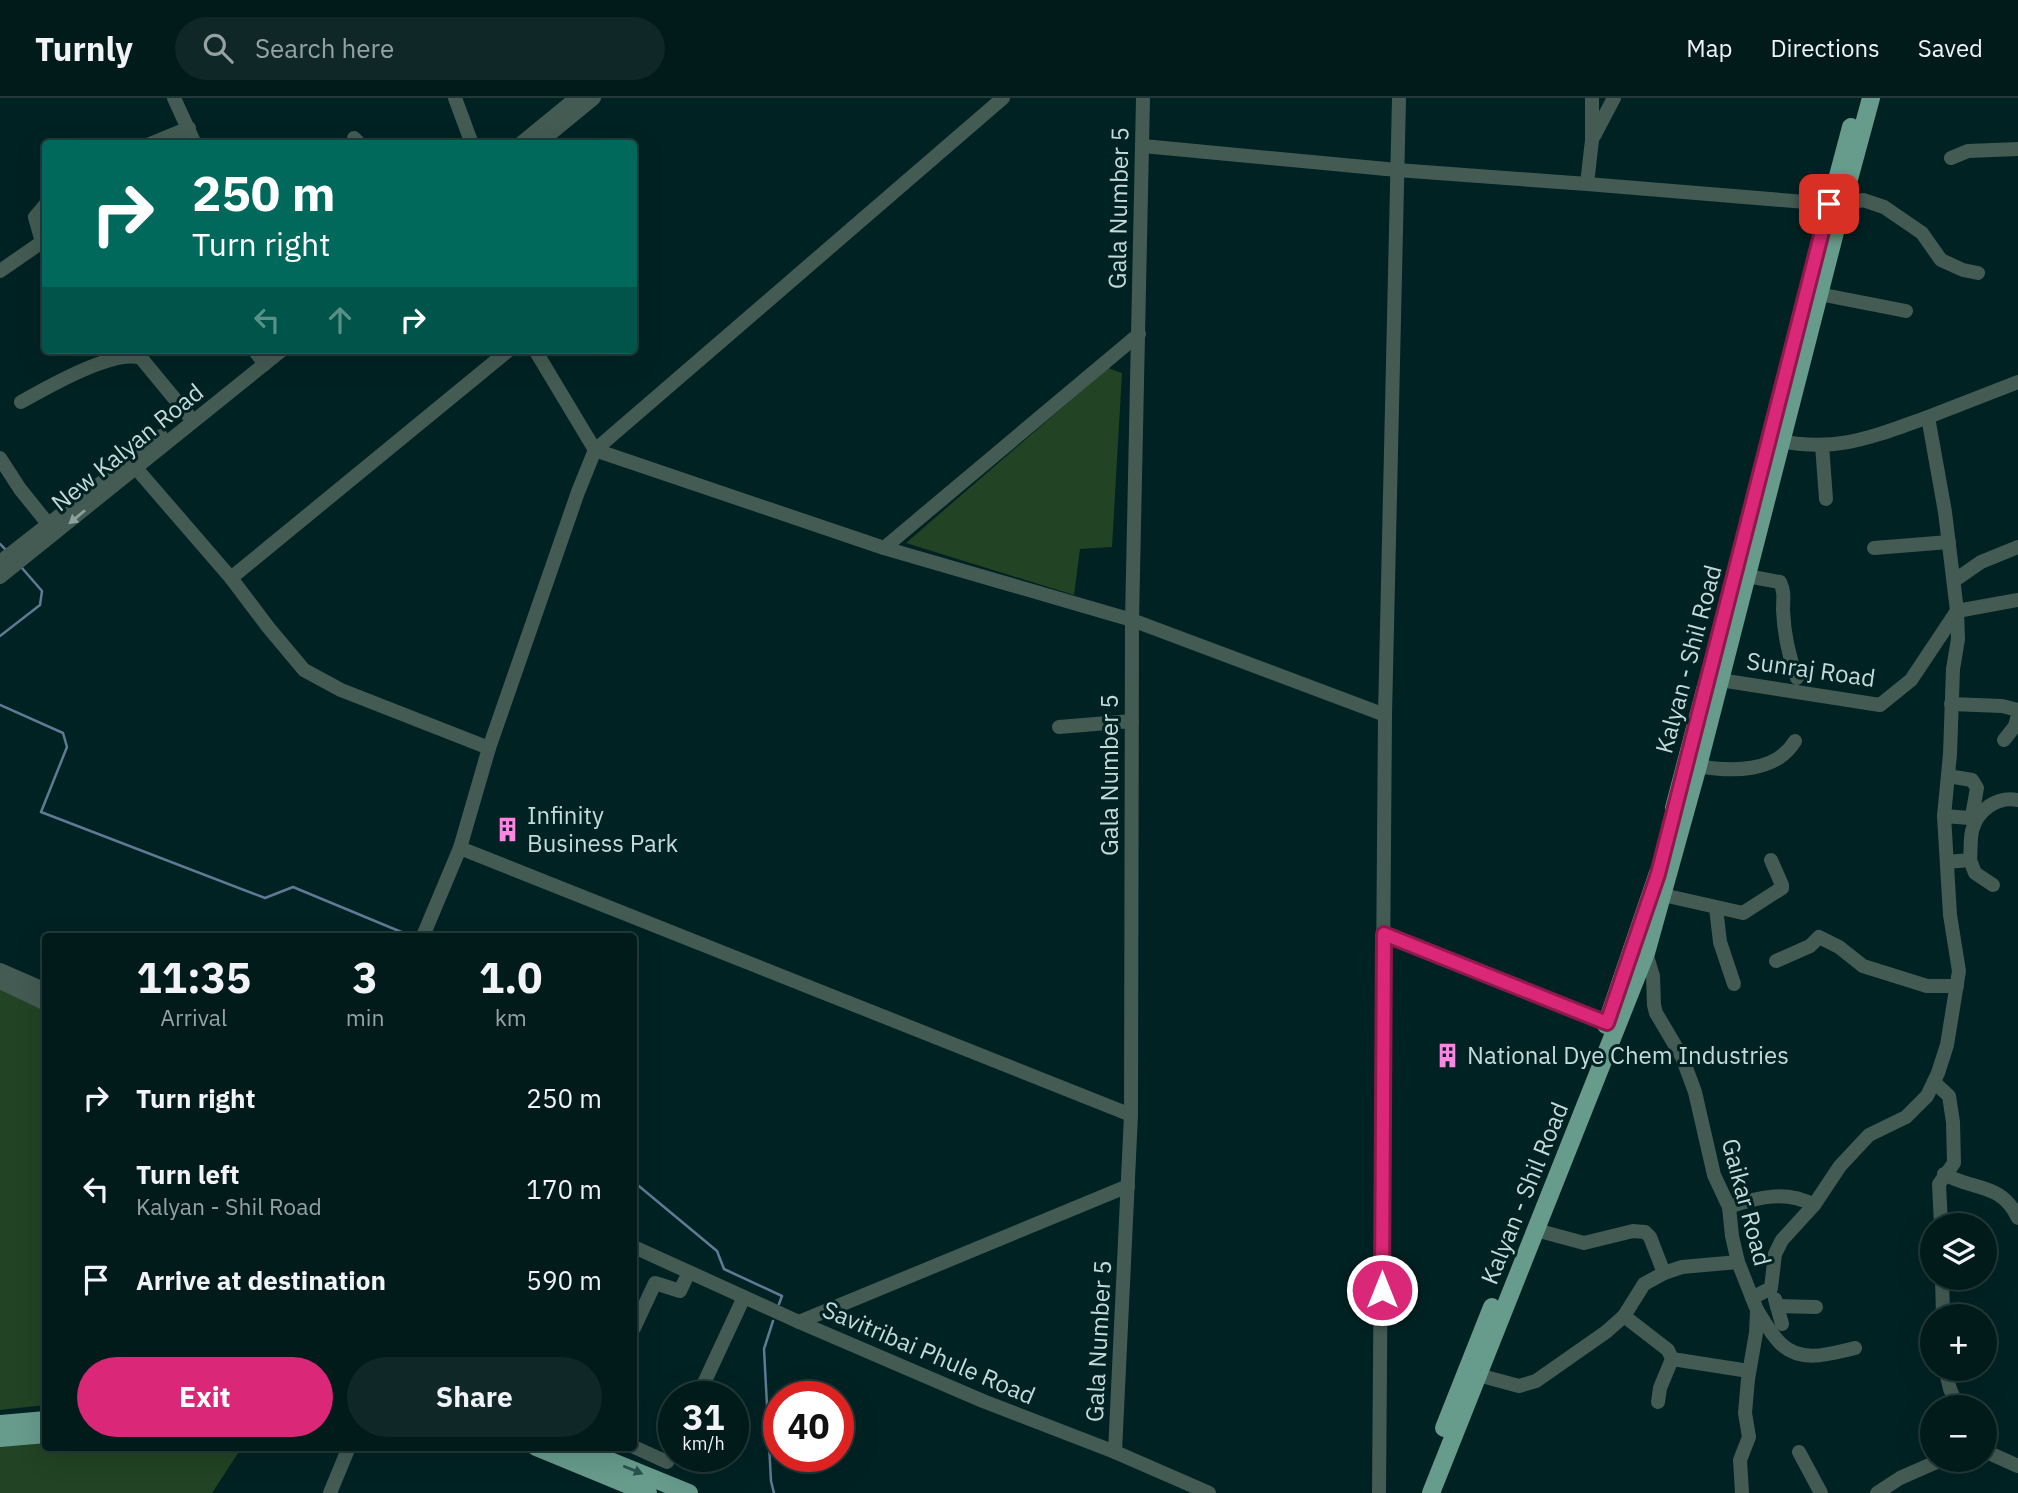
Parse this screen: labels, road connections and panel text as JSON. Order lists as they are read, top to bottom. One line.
{"streets":{"main road":["Kalyan - Shil Road"],"street":["Gala Number 5","New Kalyan Road","Sunraj Road","Gaikar Road","Savitribai Phule Road"]},"crossings":[["Gala Number 5","Savitribai Phule Road"],["Kalyan - Shil Road","Sunraj Road"],["Kalyan - Shil Road","Gaikar Road"]],"places":{"building":["Infinity Business Park","National Dye Chem Industries"]},"page":{"header":"Turnly","search":"Search here","nav":["Map","Directions","Saved"],"turn":["250 m","Turn right"],"eta":["11:35","Arrival","3","min","1.0","km"],"list":[{"name":"Turn right","value":"250 m"},{"name":"Turn left","note":"Kalyan - Shil Road","value":"170 m"},{"name":"Arrive at destination","value":"590 m"}],"map_buttons":["+","−"],"buttons":["Exit","Share"],"speed":"31 km/h","limit":"40"}}
